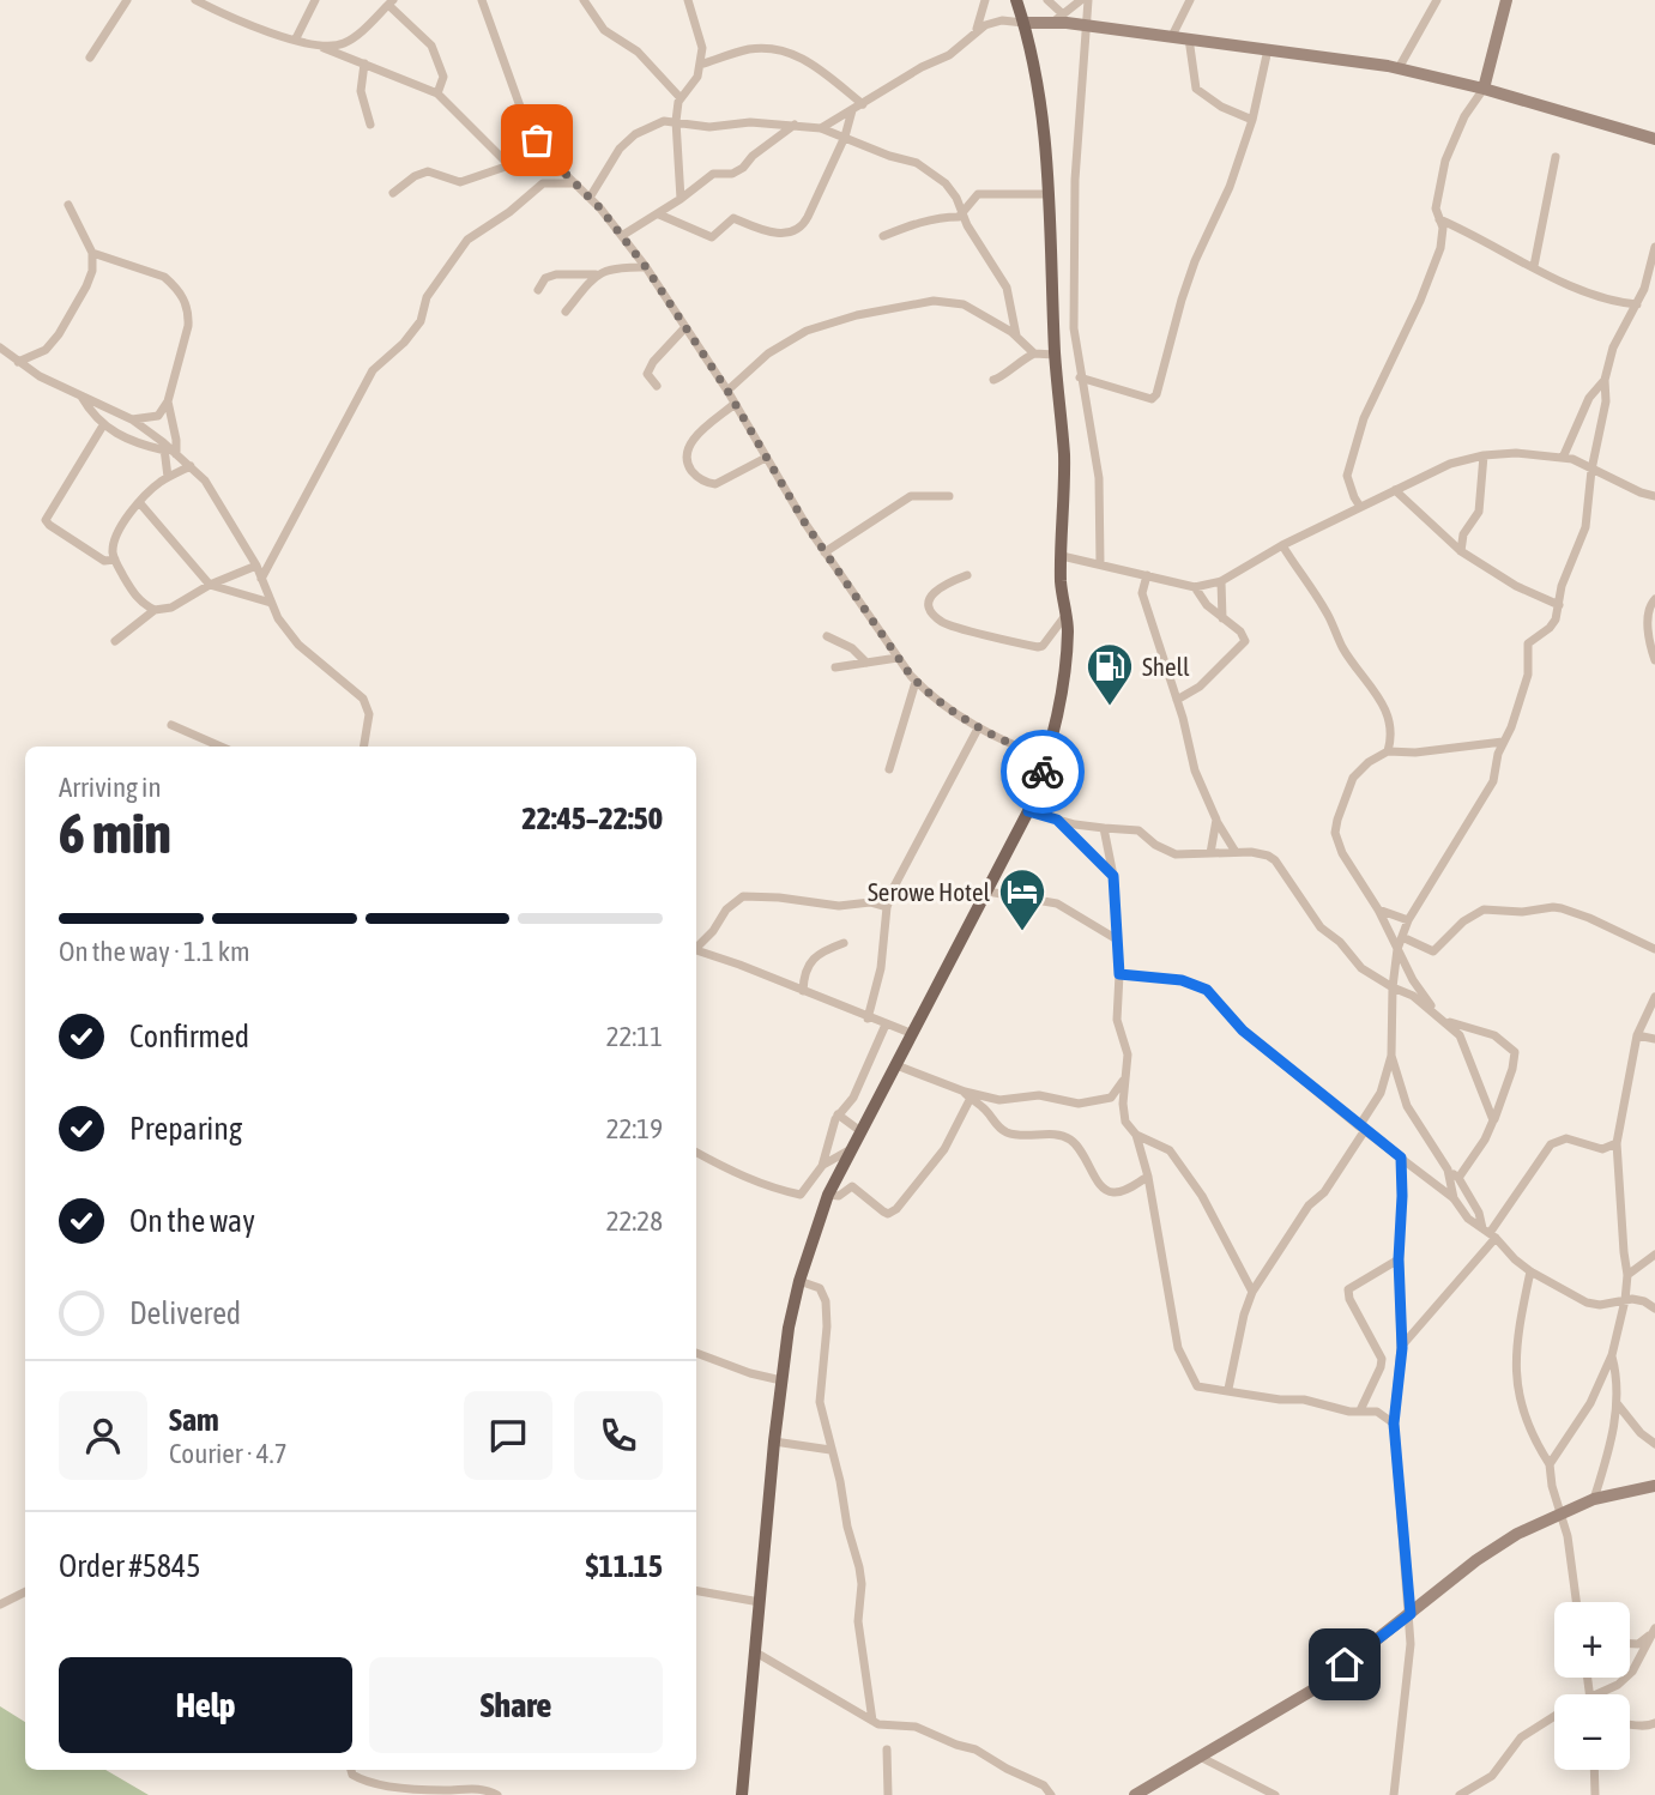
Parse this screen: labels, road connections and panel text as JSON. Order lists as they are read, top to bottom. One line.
{"places":{"fuel station":["Shell"],"hotel":["Serowe Hotel"]},"page":{"heading":["6 min","Arriving in","22:45–22:50"],"panel":["Sam","Courier · 4.7","Order #5845","$11.15"],"bar":"On the way · 1.1 km","list":[["Confirmed","22:11"],["Preparing","22:19"],["On the way","22:28"],"Delivered"],"map_buttons":["+","−"],"buttons":["Help","Share"]}}
